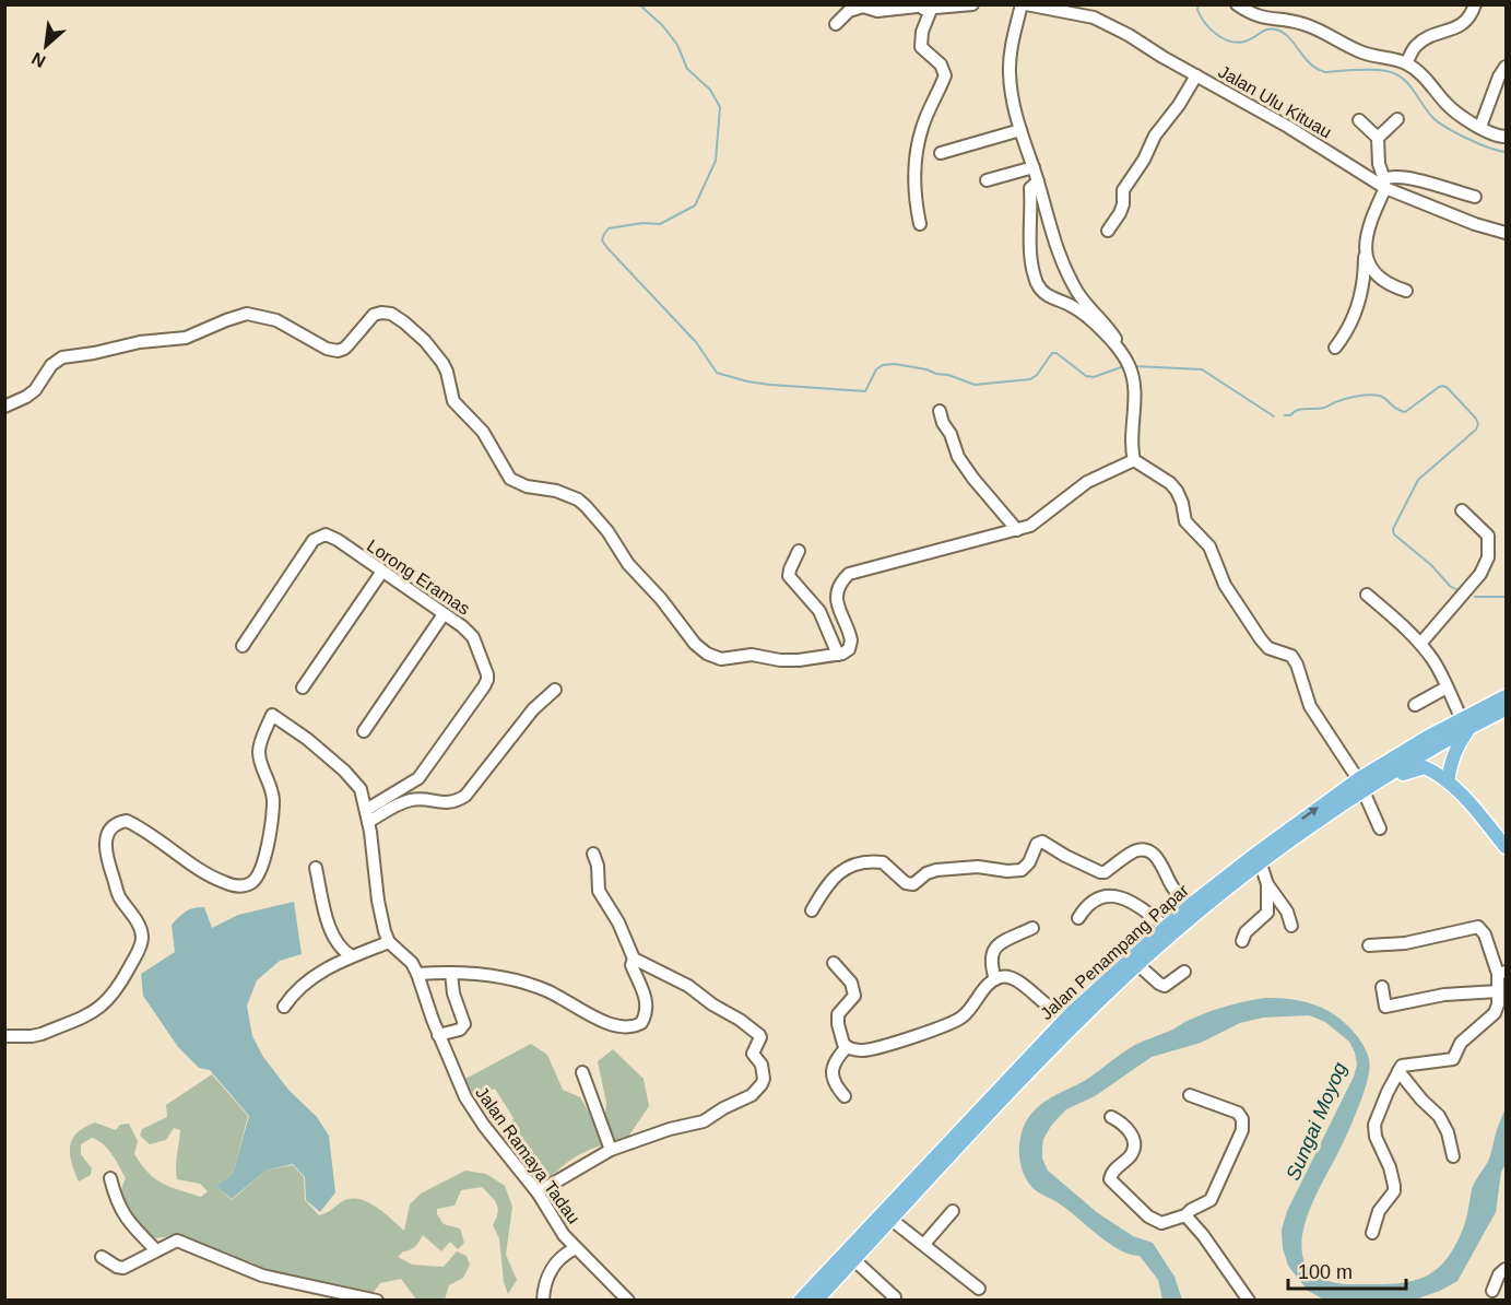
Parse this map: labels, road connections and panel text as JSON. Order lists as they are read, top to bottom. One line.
{"streets":{"main road":["Jalan Penampang Papar"],"street":["Jalan Ulu Kituau","Lorong Eramas","Jalan Ramaya Tadau"]},"water":["Sungai Moyog"],"scale_bar":"100 m","north":"bottom left"}
